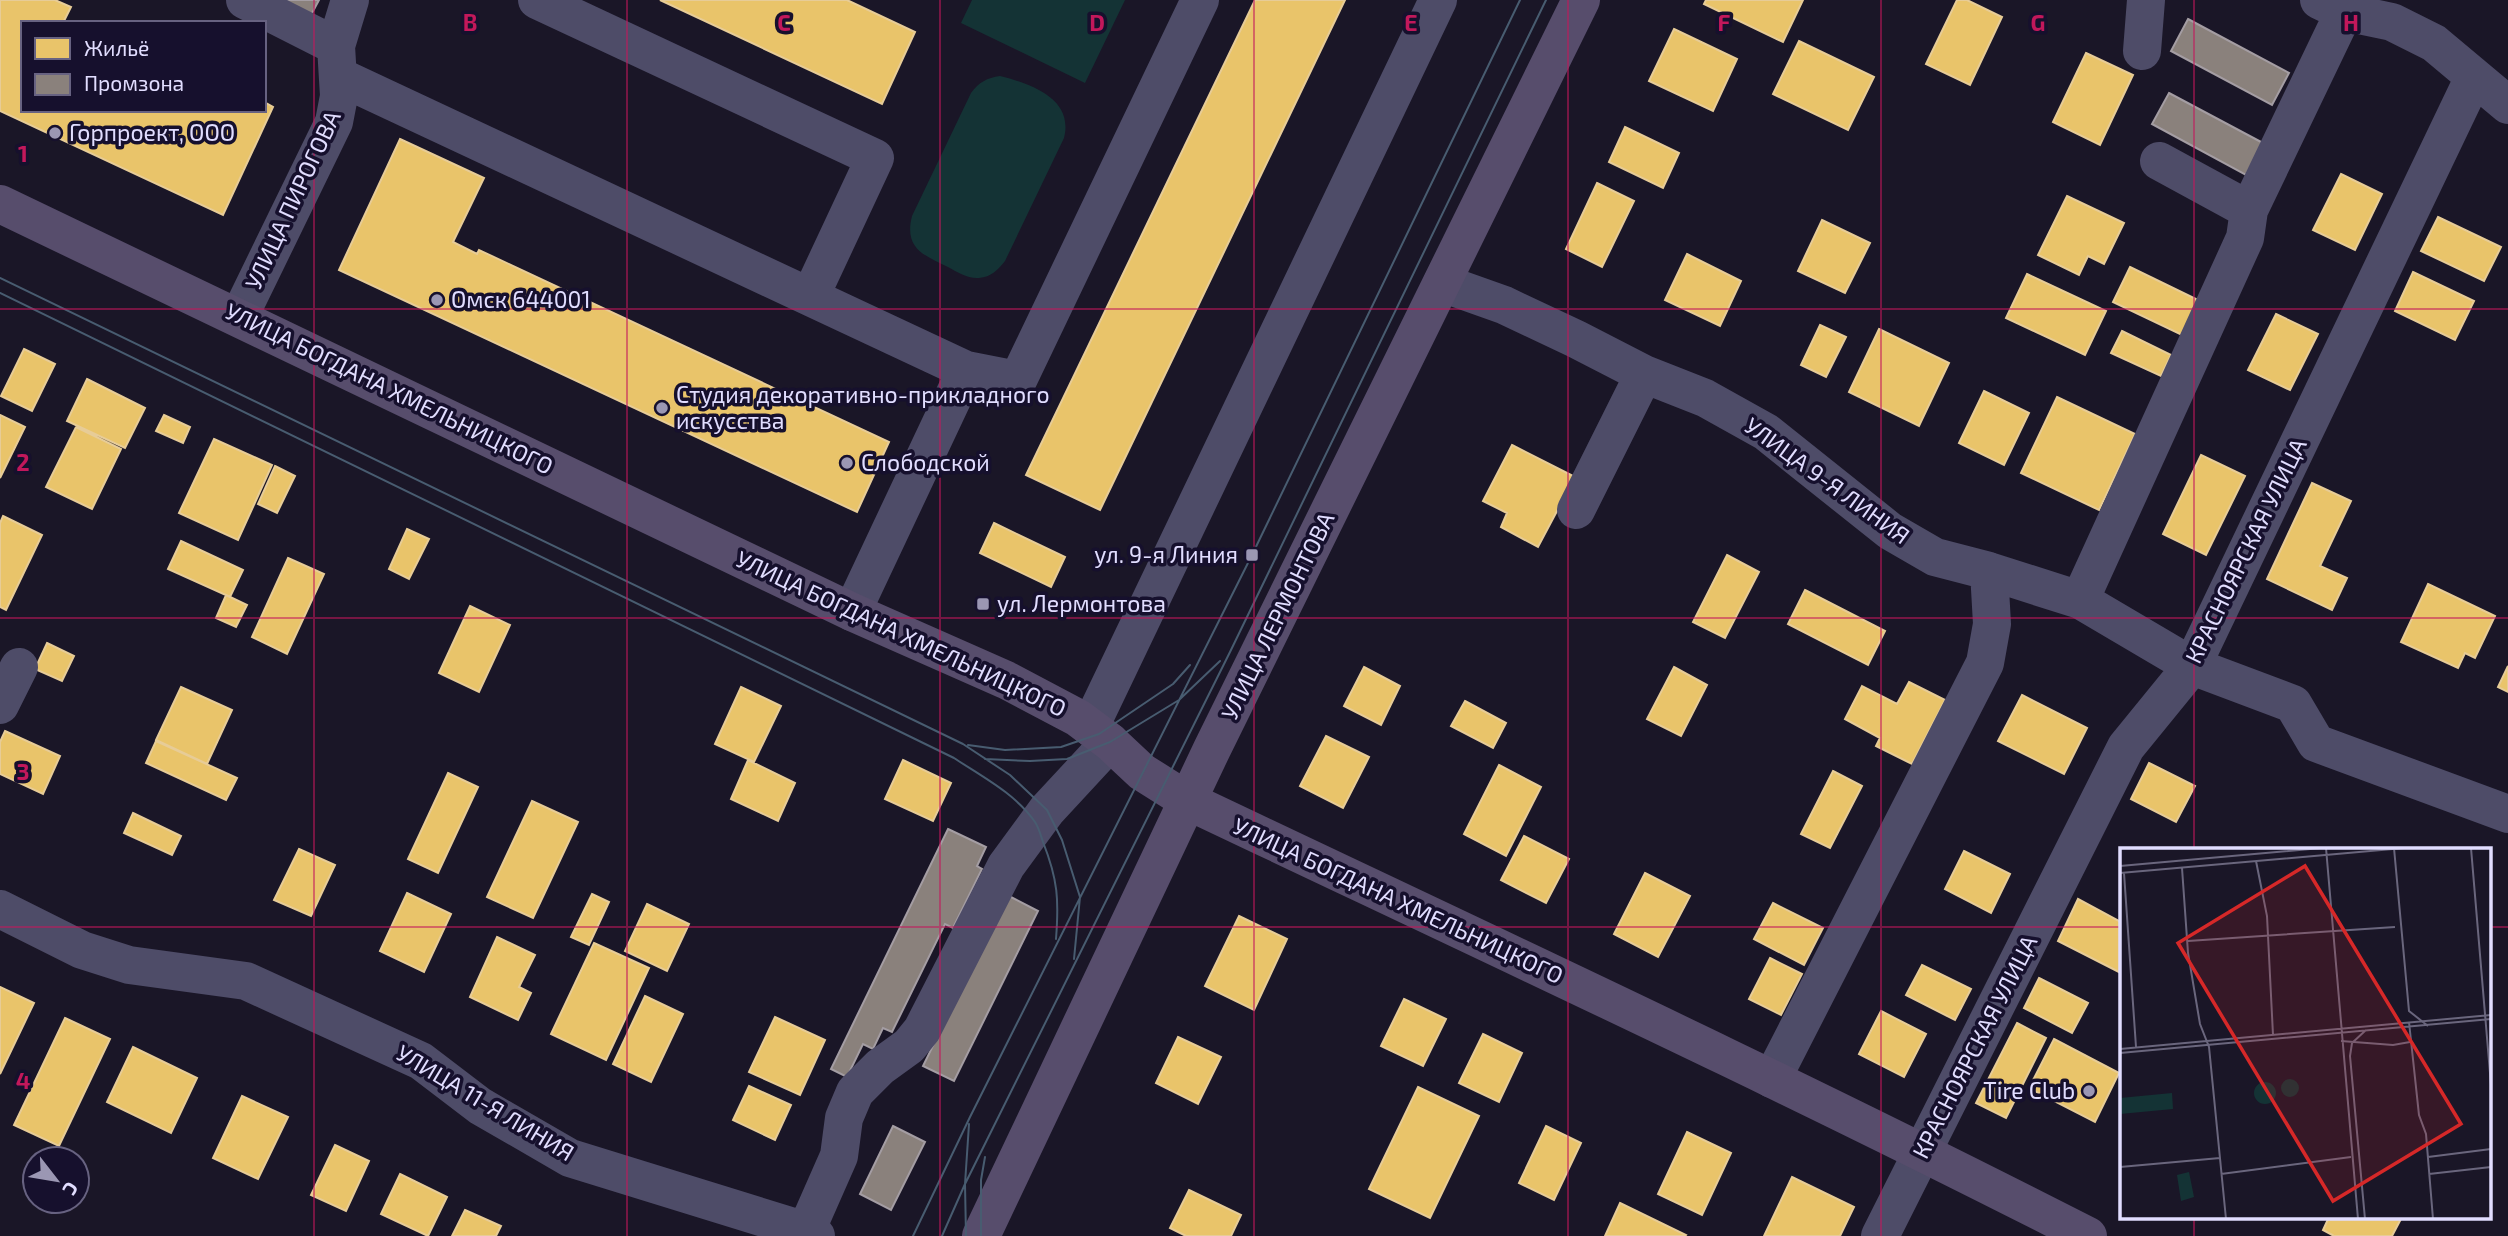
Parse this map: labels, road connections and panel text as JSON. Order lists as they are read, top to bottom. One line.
{"streets":{"main road":["УЛИЦА БОГДАНА ХМЕЛЬНИЦКОГО","УЛИЦА ЛЕРМОНТОВА"],"street":["УЛИЦА ПИРОГОВА","УЛИЦА 9-Я ЛИНИЯ","КРАСНОЯРСКАЯ УЛИЦА","УЛИЦА 11-Я ЛИНИЯ"]},"crossings":[["УЛИЦА ПИРОГОВА","УЛИЦА БОГДАНА ХМЕЛЬНИЦКОГО"],["УЛИЦА БОГДАНА ХМЕЛЬНИЦКОГО","КРАСНОЯРСКАЯ УЛИЦА"],["УЛИЦА БОГДАНА ХМЕЛЬНИЦКОГО","УЛИЦА ЛЕРМОНТОВА"],["УЛИЦА 9-Я ЛИНИЯ","КРАСНОЯРСКАЯ УЛИЦА"],["УЛИЦА 9-Я ЛИНИЯ","УЛИЦА ЛЕРМОНТОВА"]],"places":{"other":["Горпроект, ООО","Омск 644001","Студия декоративно-прикладного искусства","Слободской","Tire Club"],"transit":["ул. 9-я Линия","ул. Лермонтова"]},"legend":["Жильё","Промзона"],"north":"bottom right","grid":{"columns":["B","C","D","E","F","G","H"],"rows":["1","2","3","4"]}}
